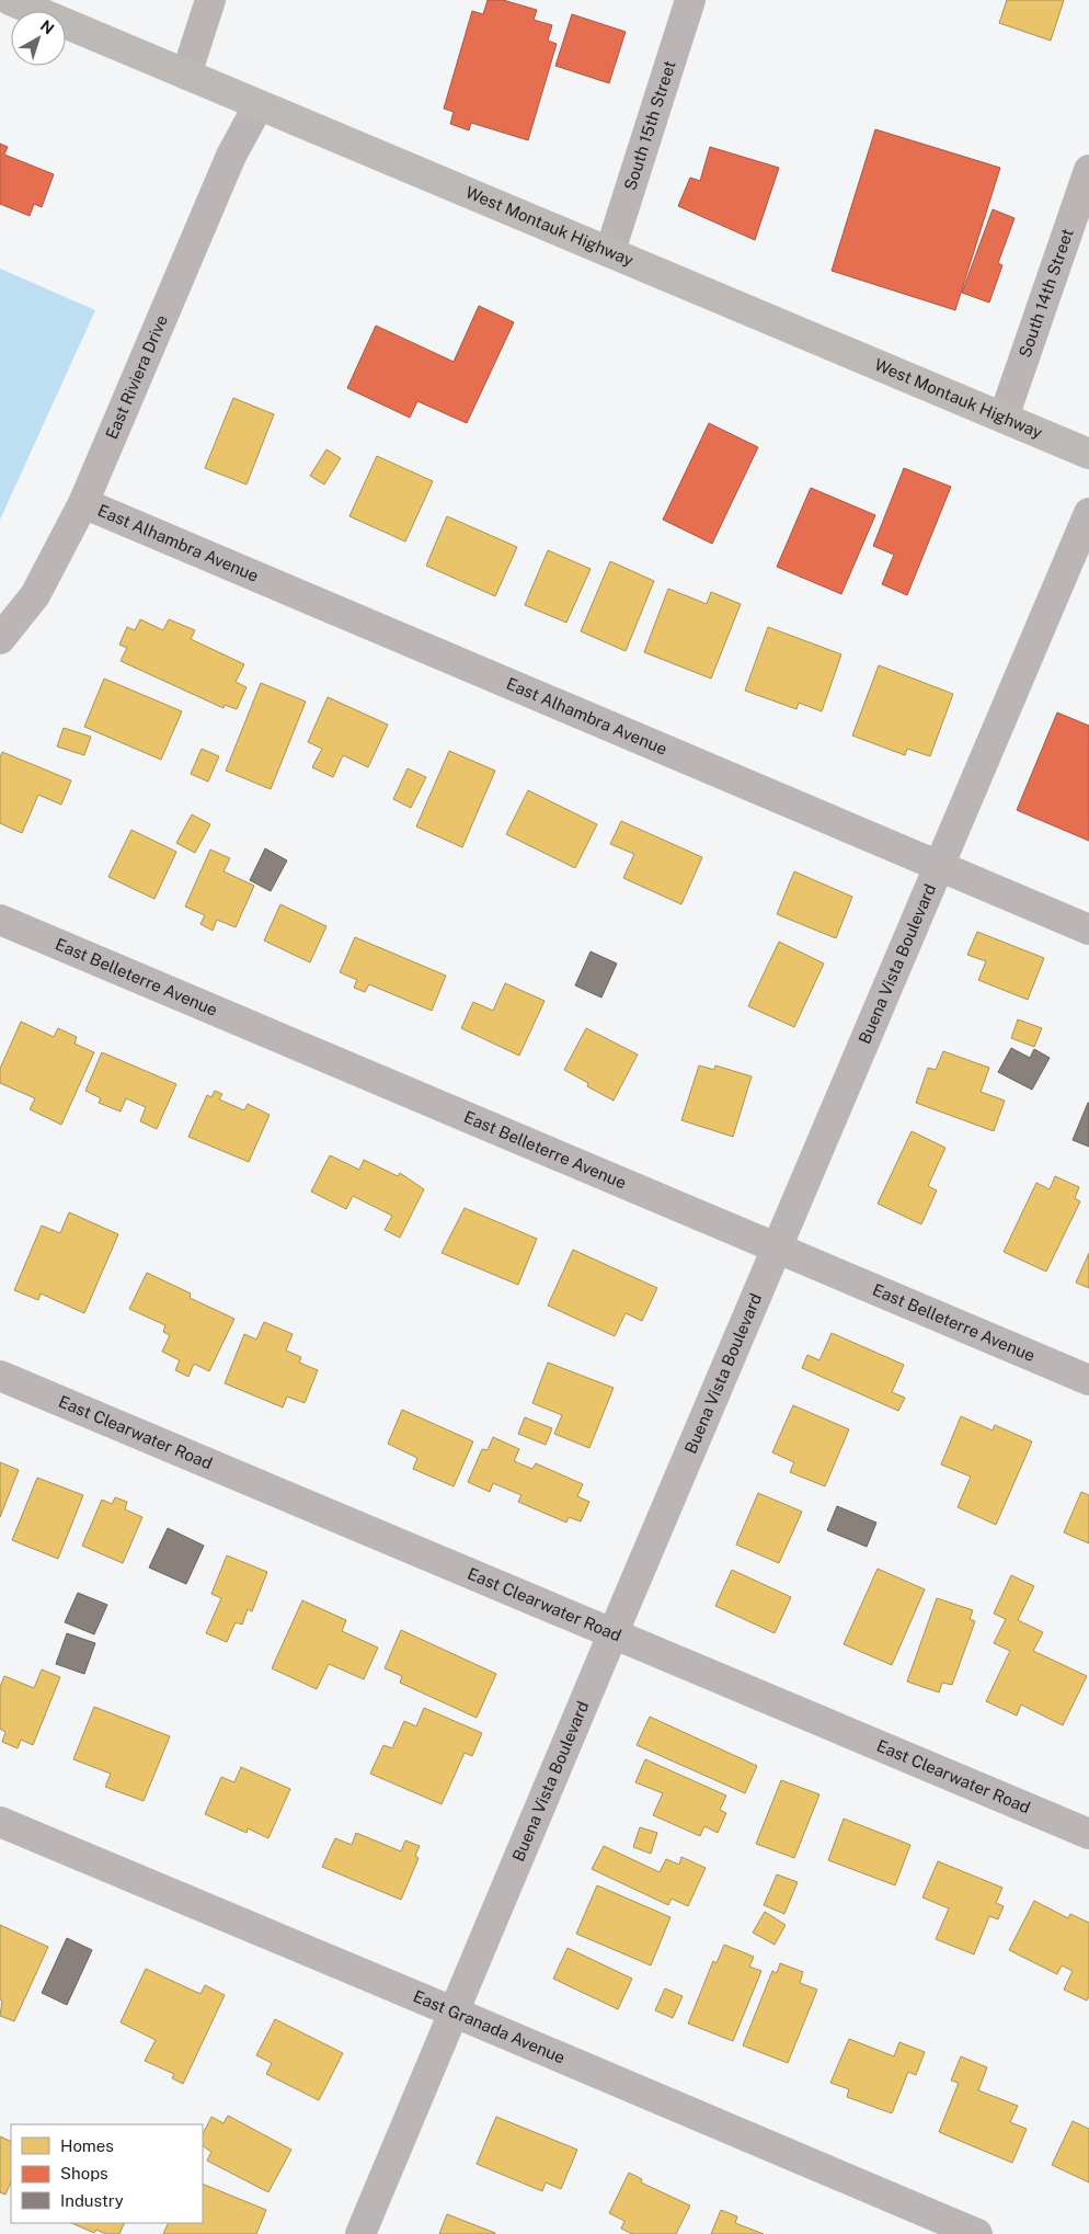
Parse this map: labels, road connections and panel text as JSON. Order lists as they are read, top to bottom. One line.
{"streets":{"main road":["West Montauk Highway"],"street":["South 15th Street","South 14th Street","East Riviera Drive","East Alhambra Avenue","Buena Vista Boulevard","East Belleterre Avenue","East Clearwater Road","East Granada Avenue"]},"crossings":[["South 15th Street","West Montauk Highway"],["West Montauk Highway","South 14th Street"],["West Montauk Highway","East Riviera Drive"],["East Riviera Drive","East Alhambra Avenue"],["East Alhambra Avenue","Buena Vista Boulevard"],["Buena Vista Boulevard","East Belleterre Avenue"],["Buena Vista Boulevard","East Clearwater Road"],["Buena Vista Boulevard","East Granada Avenue"]],"legend":["Homes","Shops","Industry"],"north":"top right"}
